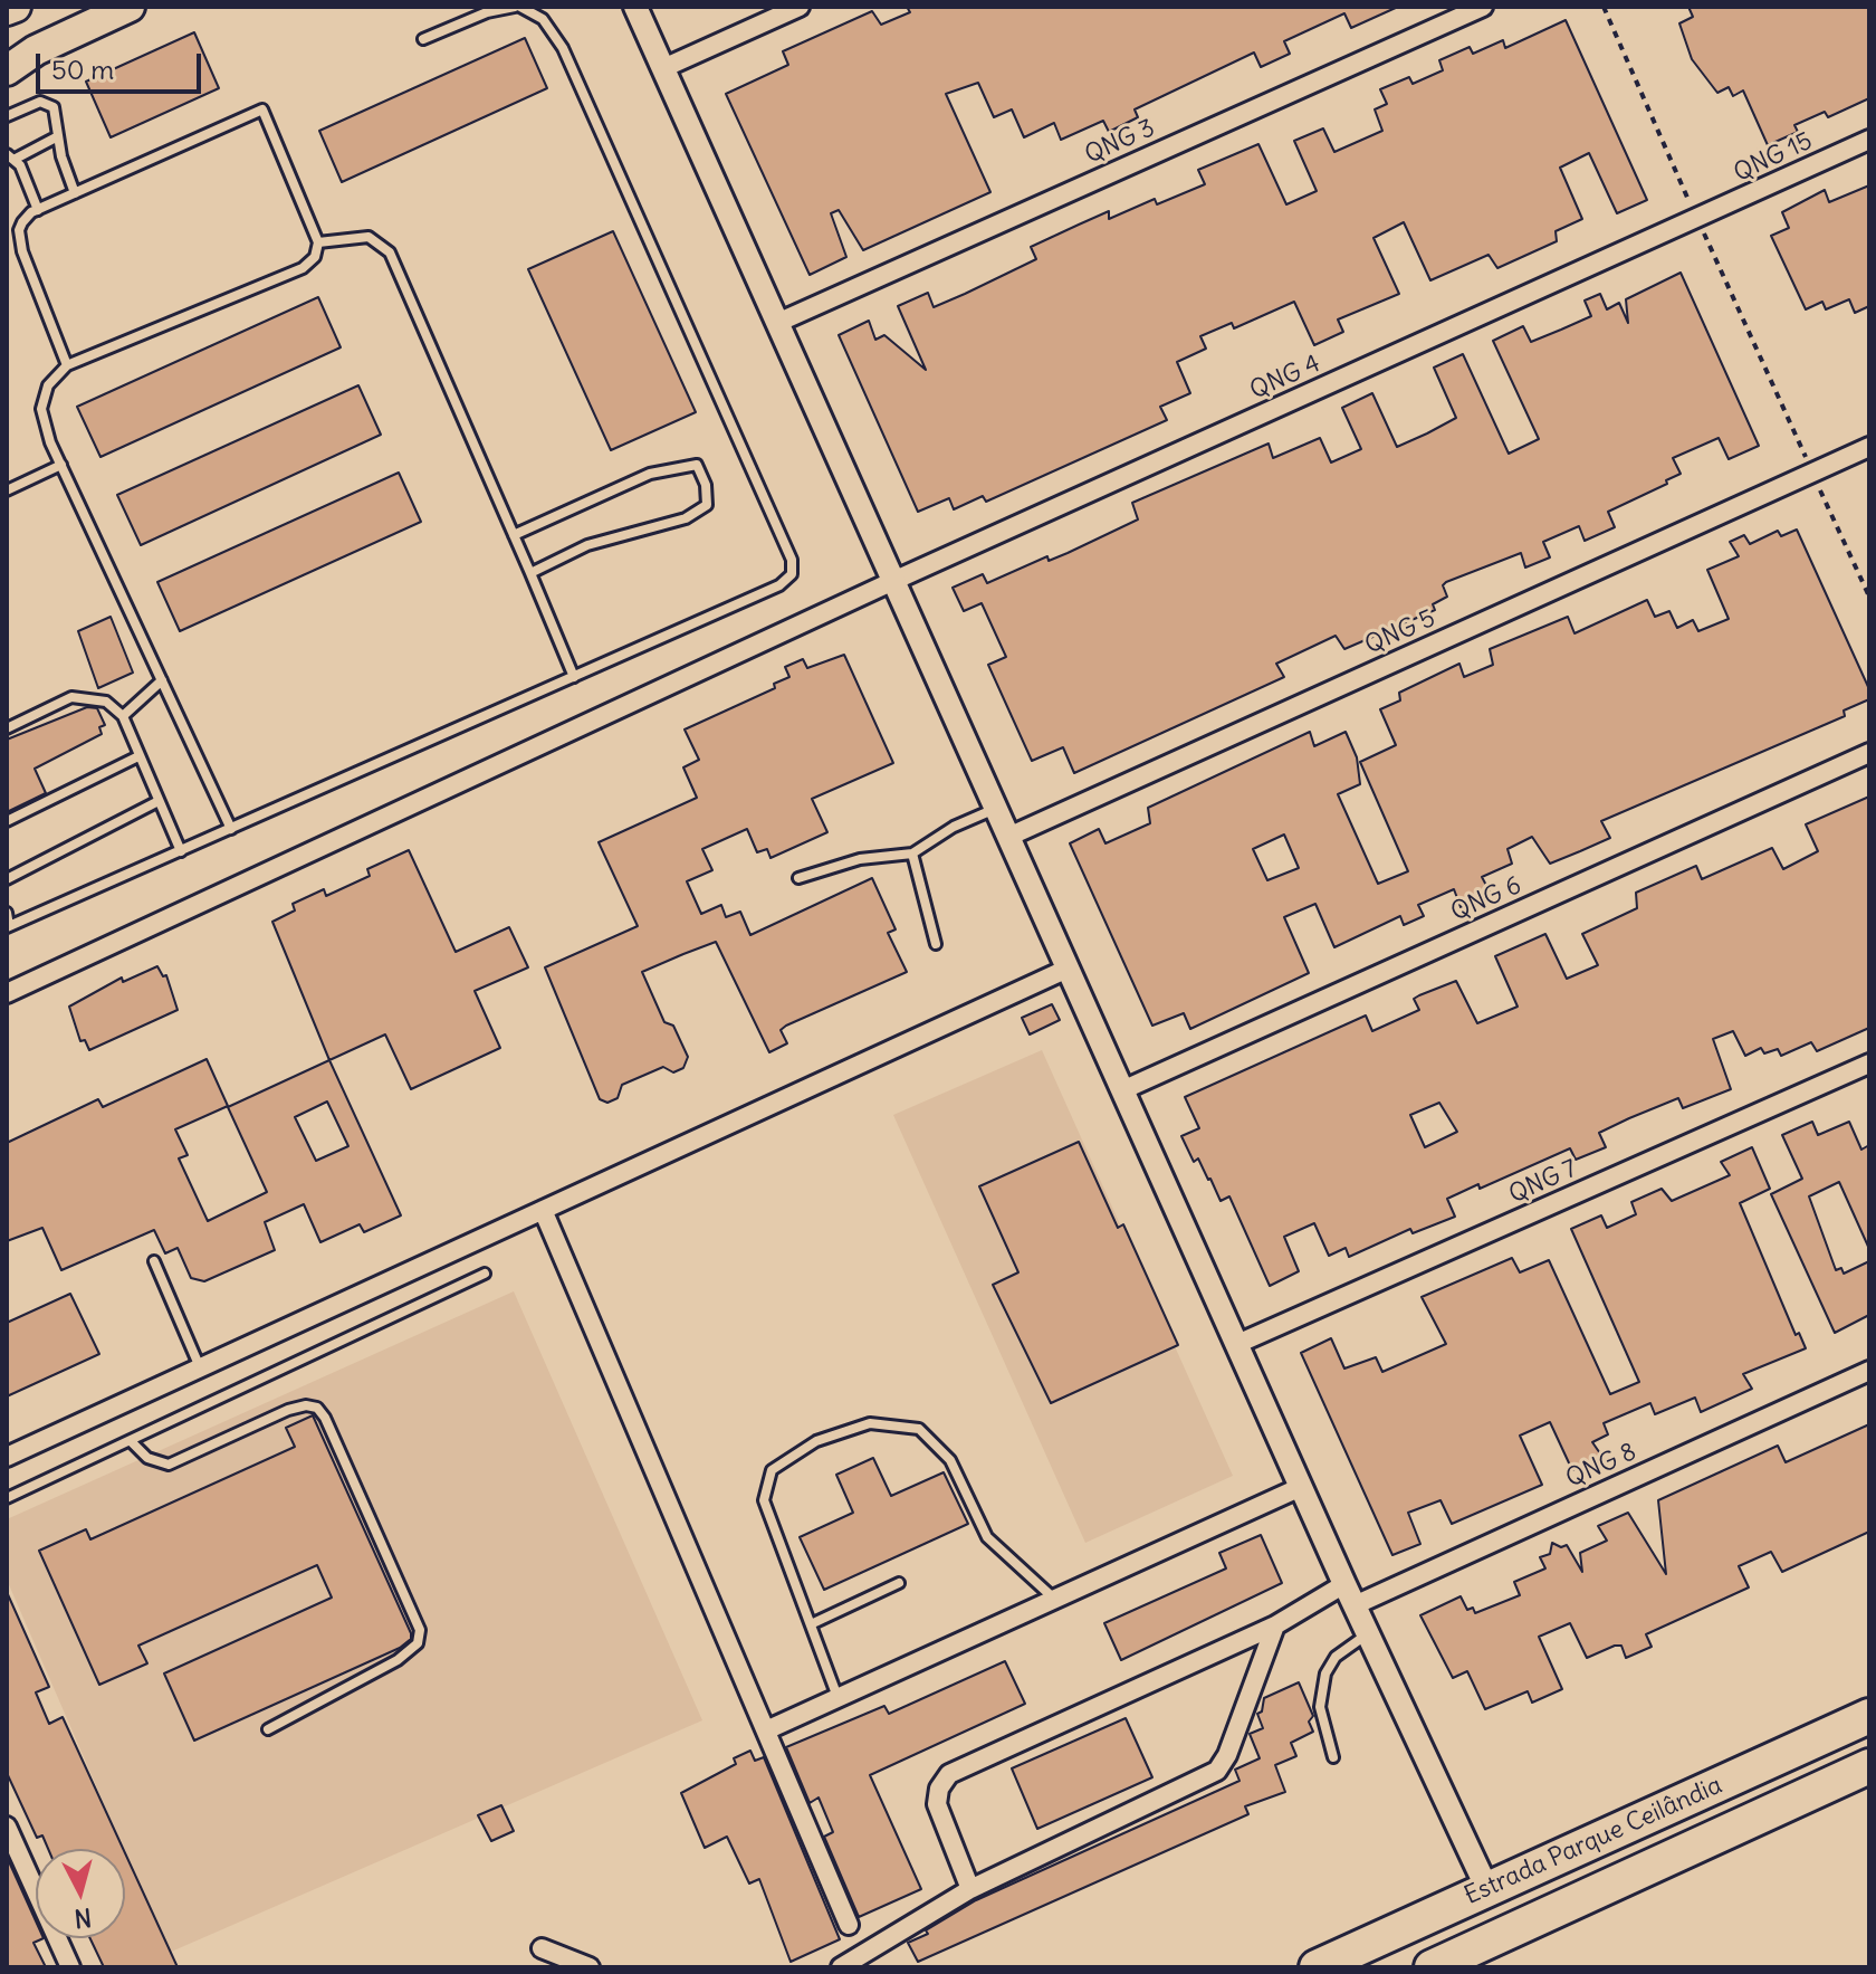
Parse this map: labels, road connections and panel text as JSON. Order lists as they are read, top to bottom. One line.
{"streets":{"highway":["Estrada Parque Ceilândia"],"street":["QNG 3","QNG 15","QNG 4","QNG 5","QNG 6","QNG 7","QNG 8"]},"crossings":[["QNG 15","QNG 4"]],"scale_bar":"50 m","north":"bottom"}
